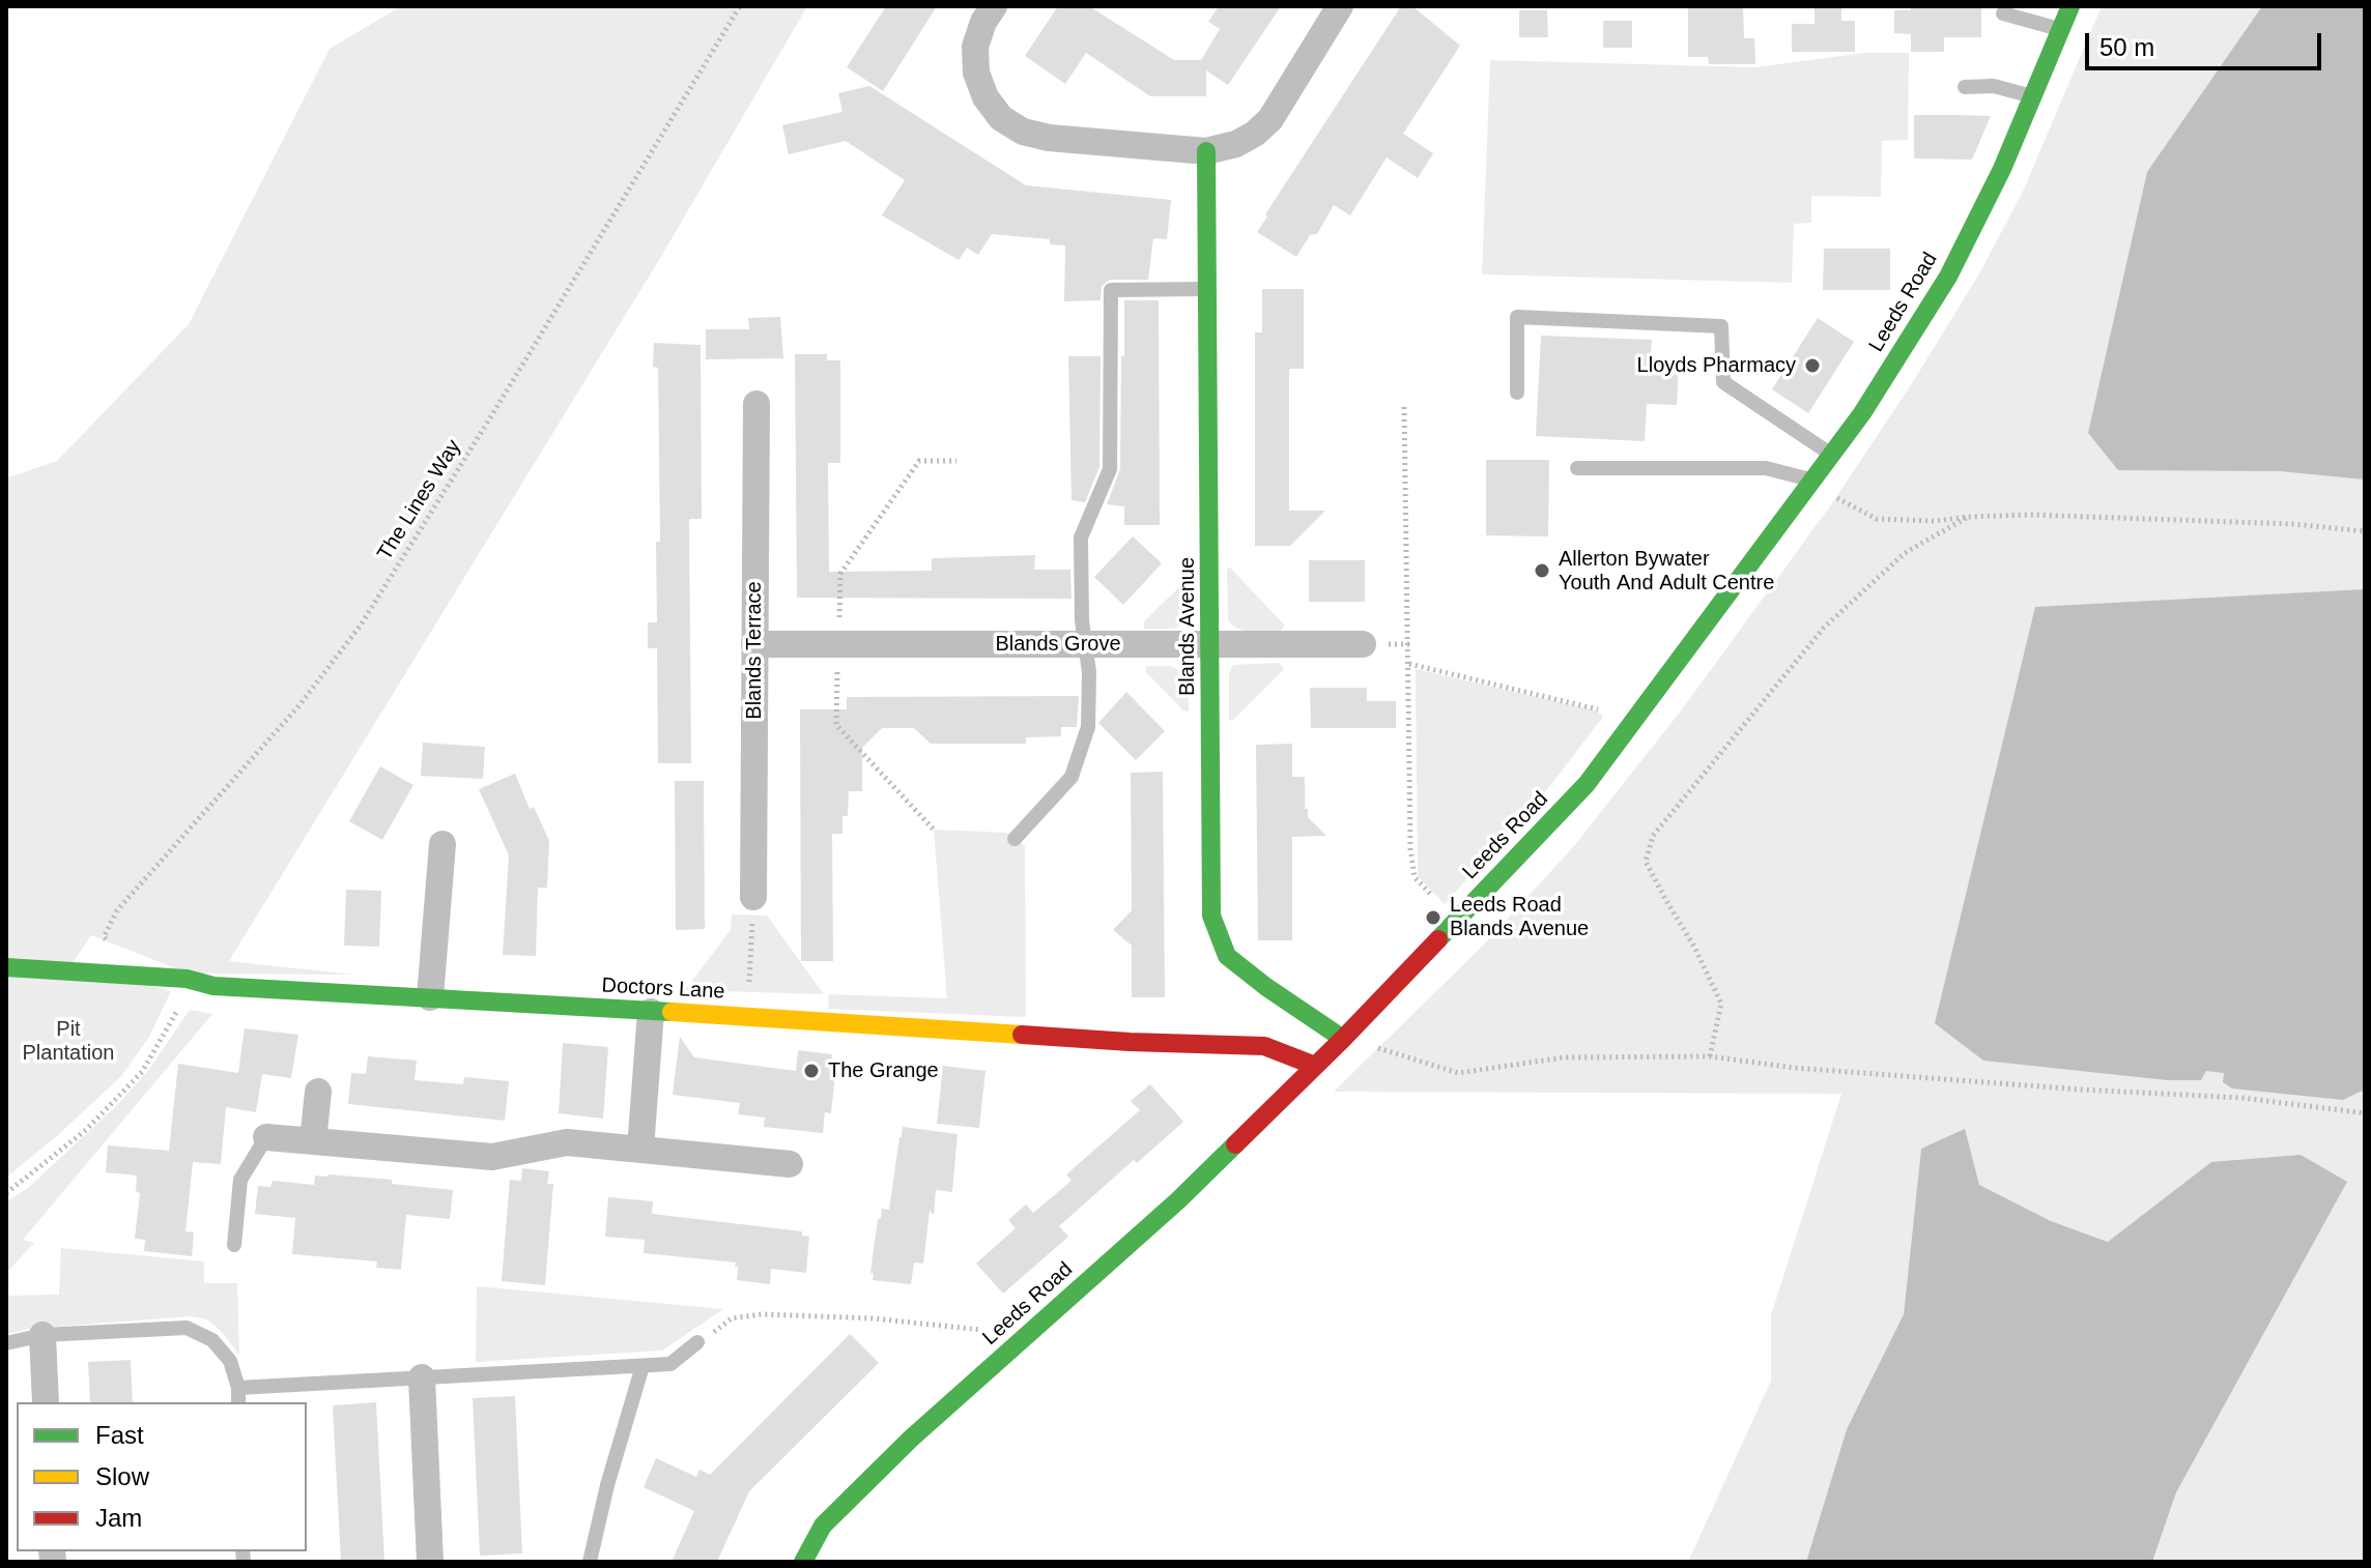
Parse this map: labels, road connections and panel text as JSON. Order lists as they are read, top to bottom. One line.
{"streets":{"street":["Leeds Road","Blands Avenue","Blands Grove","Blands Terrace","Doctors Lane"],"path":["The Lines Way"]},"crossings":[["Leeds Road","Blands Avenue"],["Leeds Road","Doctors Lane"],["The Lines Way","Doctors Lane"],["Blands Avenue","Blands Grove"],["Blands Grove","Blands Terrace"]],"parks":["Pit Plantation"],"places":["Lloyds Pharmacy","Allerton Bywater Youth And Adult Centre","Leeds Road Blands Avenue","The Grange"],"legend":["Fast","Slow","Jam"],"scale_bar":"50 m"}
